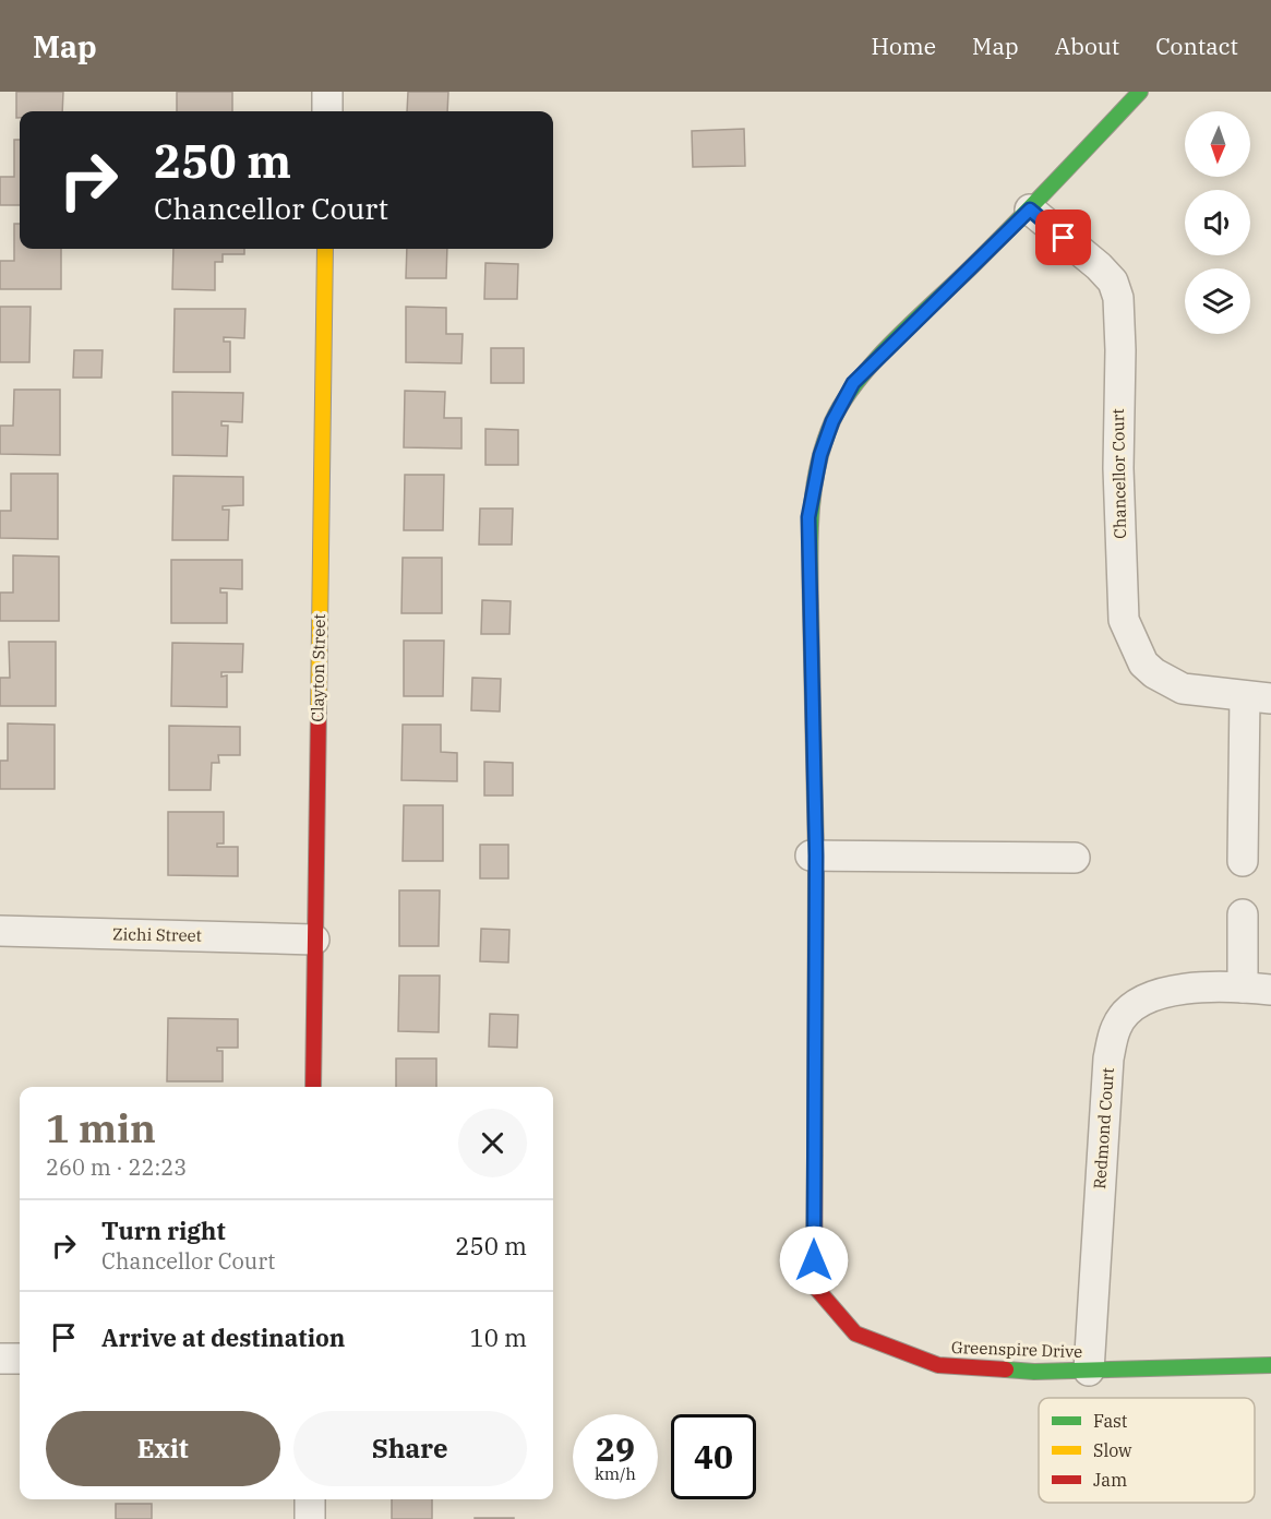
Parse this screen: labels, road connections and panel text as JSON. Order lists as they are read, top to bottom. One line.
{"streets":{"street":["Chancellor Court","Clayton Street","Zichi Street","Redmond Court","Greenspire Drive"]},"crossings":[["Chancellor Court","Greenspire Drive"],["Clayton Street","Zichi Street"],["Redmond Court","Greenspire Drive"]],"legend":["Fast","Slow","Jam"],"north":"bottom","page":{"header":"Map","nav":["Home","Map","About","Contact"],"turn":["250 m","Chancellor Court"],"heading":["1 min","260 m · 22:23"],"list":[{"name":"Turn right","note":"Chancellor Court","value":"250 m"},{"name":"Arrive at destination","value":"10 m"}],"buttons":["Exit","Share"],"speed":"29 km/h","limit":"40"}}
